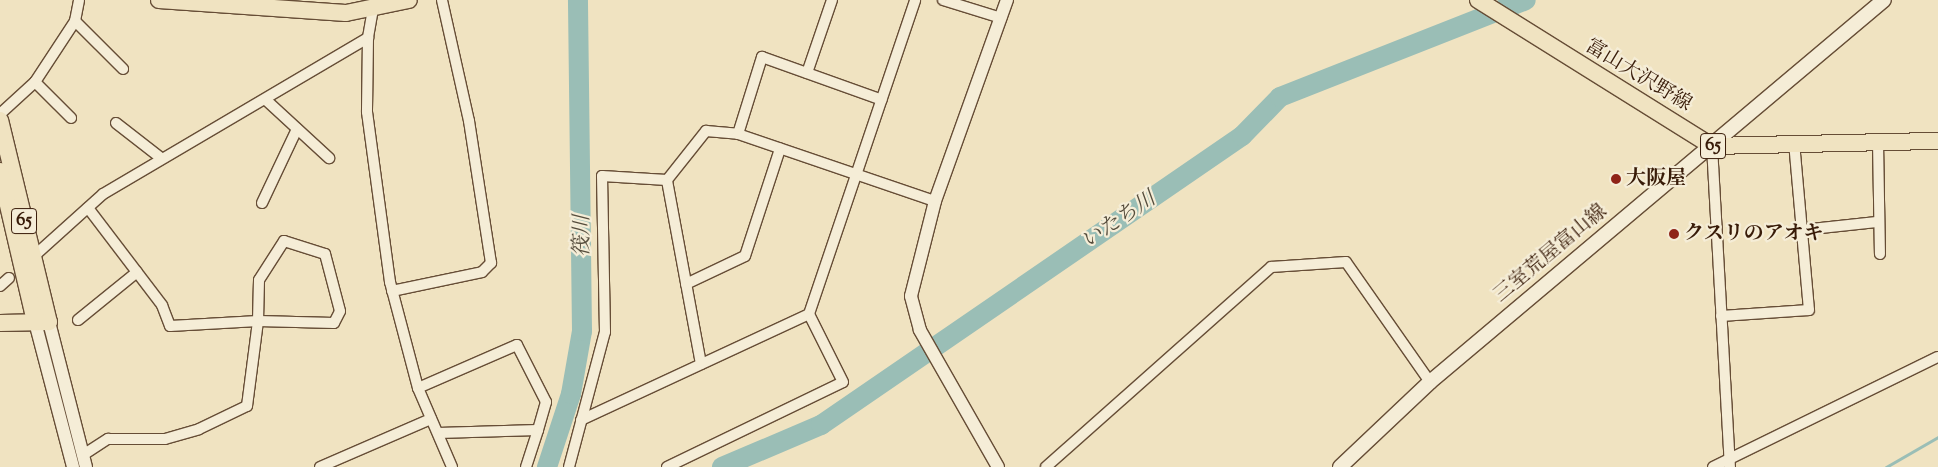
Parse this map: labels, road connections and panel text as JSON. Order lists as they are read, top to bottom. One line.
{"streets":{"main road":["富山大沢野線","65","三室荒屋富山線"]},"crossings":[["富山大沢野線","65"],["富山大沢野線","三室荒屋富山線"],["65","三室荒屋富山線"]],"water":["いたち川","筏川"],"places":["大阪屋","クスリのアオキ"]}
